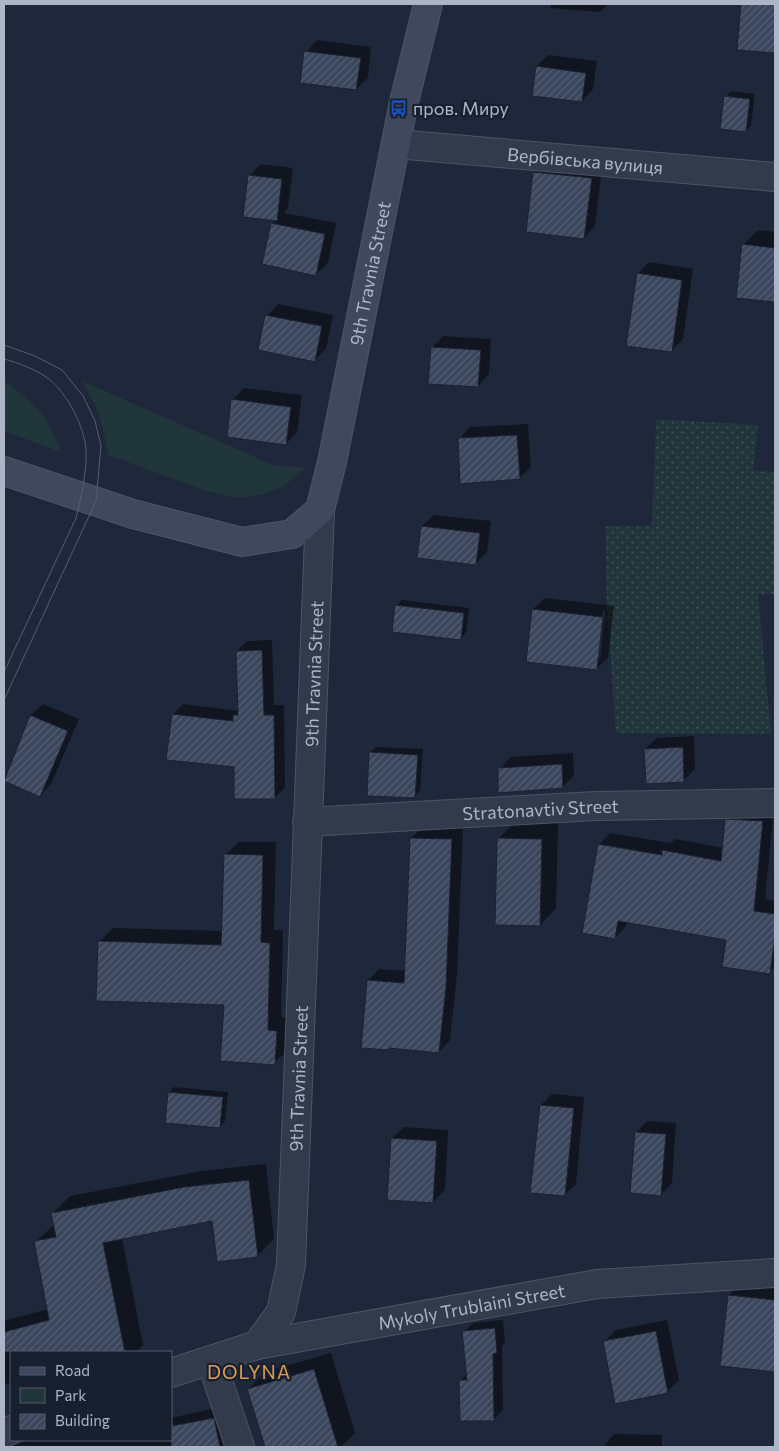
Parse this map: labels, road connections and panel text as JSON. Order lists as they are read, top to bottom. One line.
{"streets":{"main road":["9th Travnia Street"],"street":["Вербівська вулиця","Stratonavtiv Street","Mykoly Trublaini Street"]},"crossings":[["Вербівська вулиця","9th Travnia Street"],["9th Travnia Street","Stratonavtiv Street"],["9th Travnia Street","Mykoly Trublaini Street"]],"districts":["DOLYNA"],"places":{"bus stop":["пров. Миру"]},"legend":["Road","Park","Building"]}
